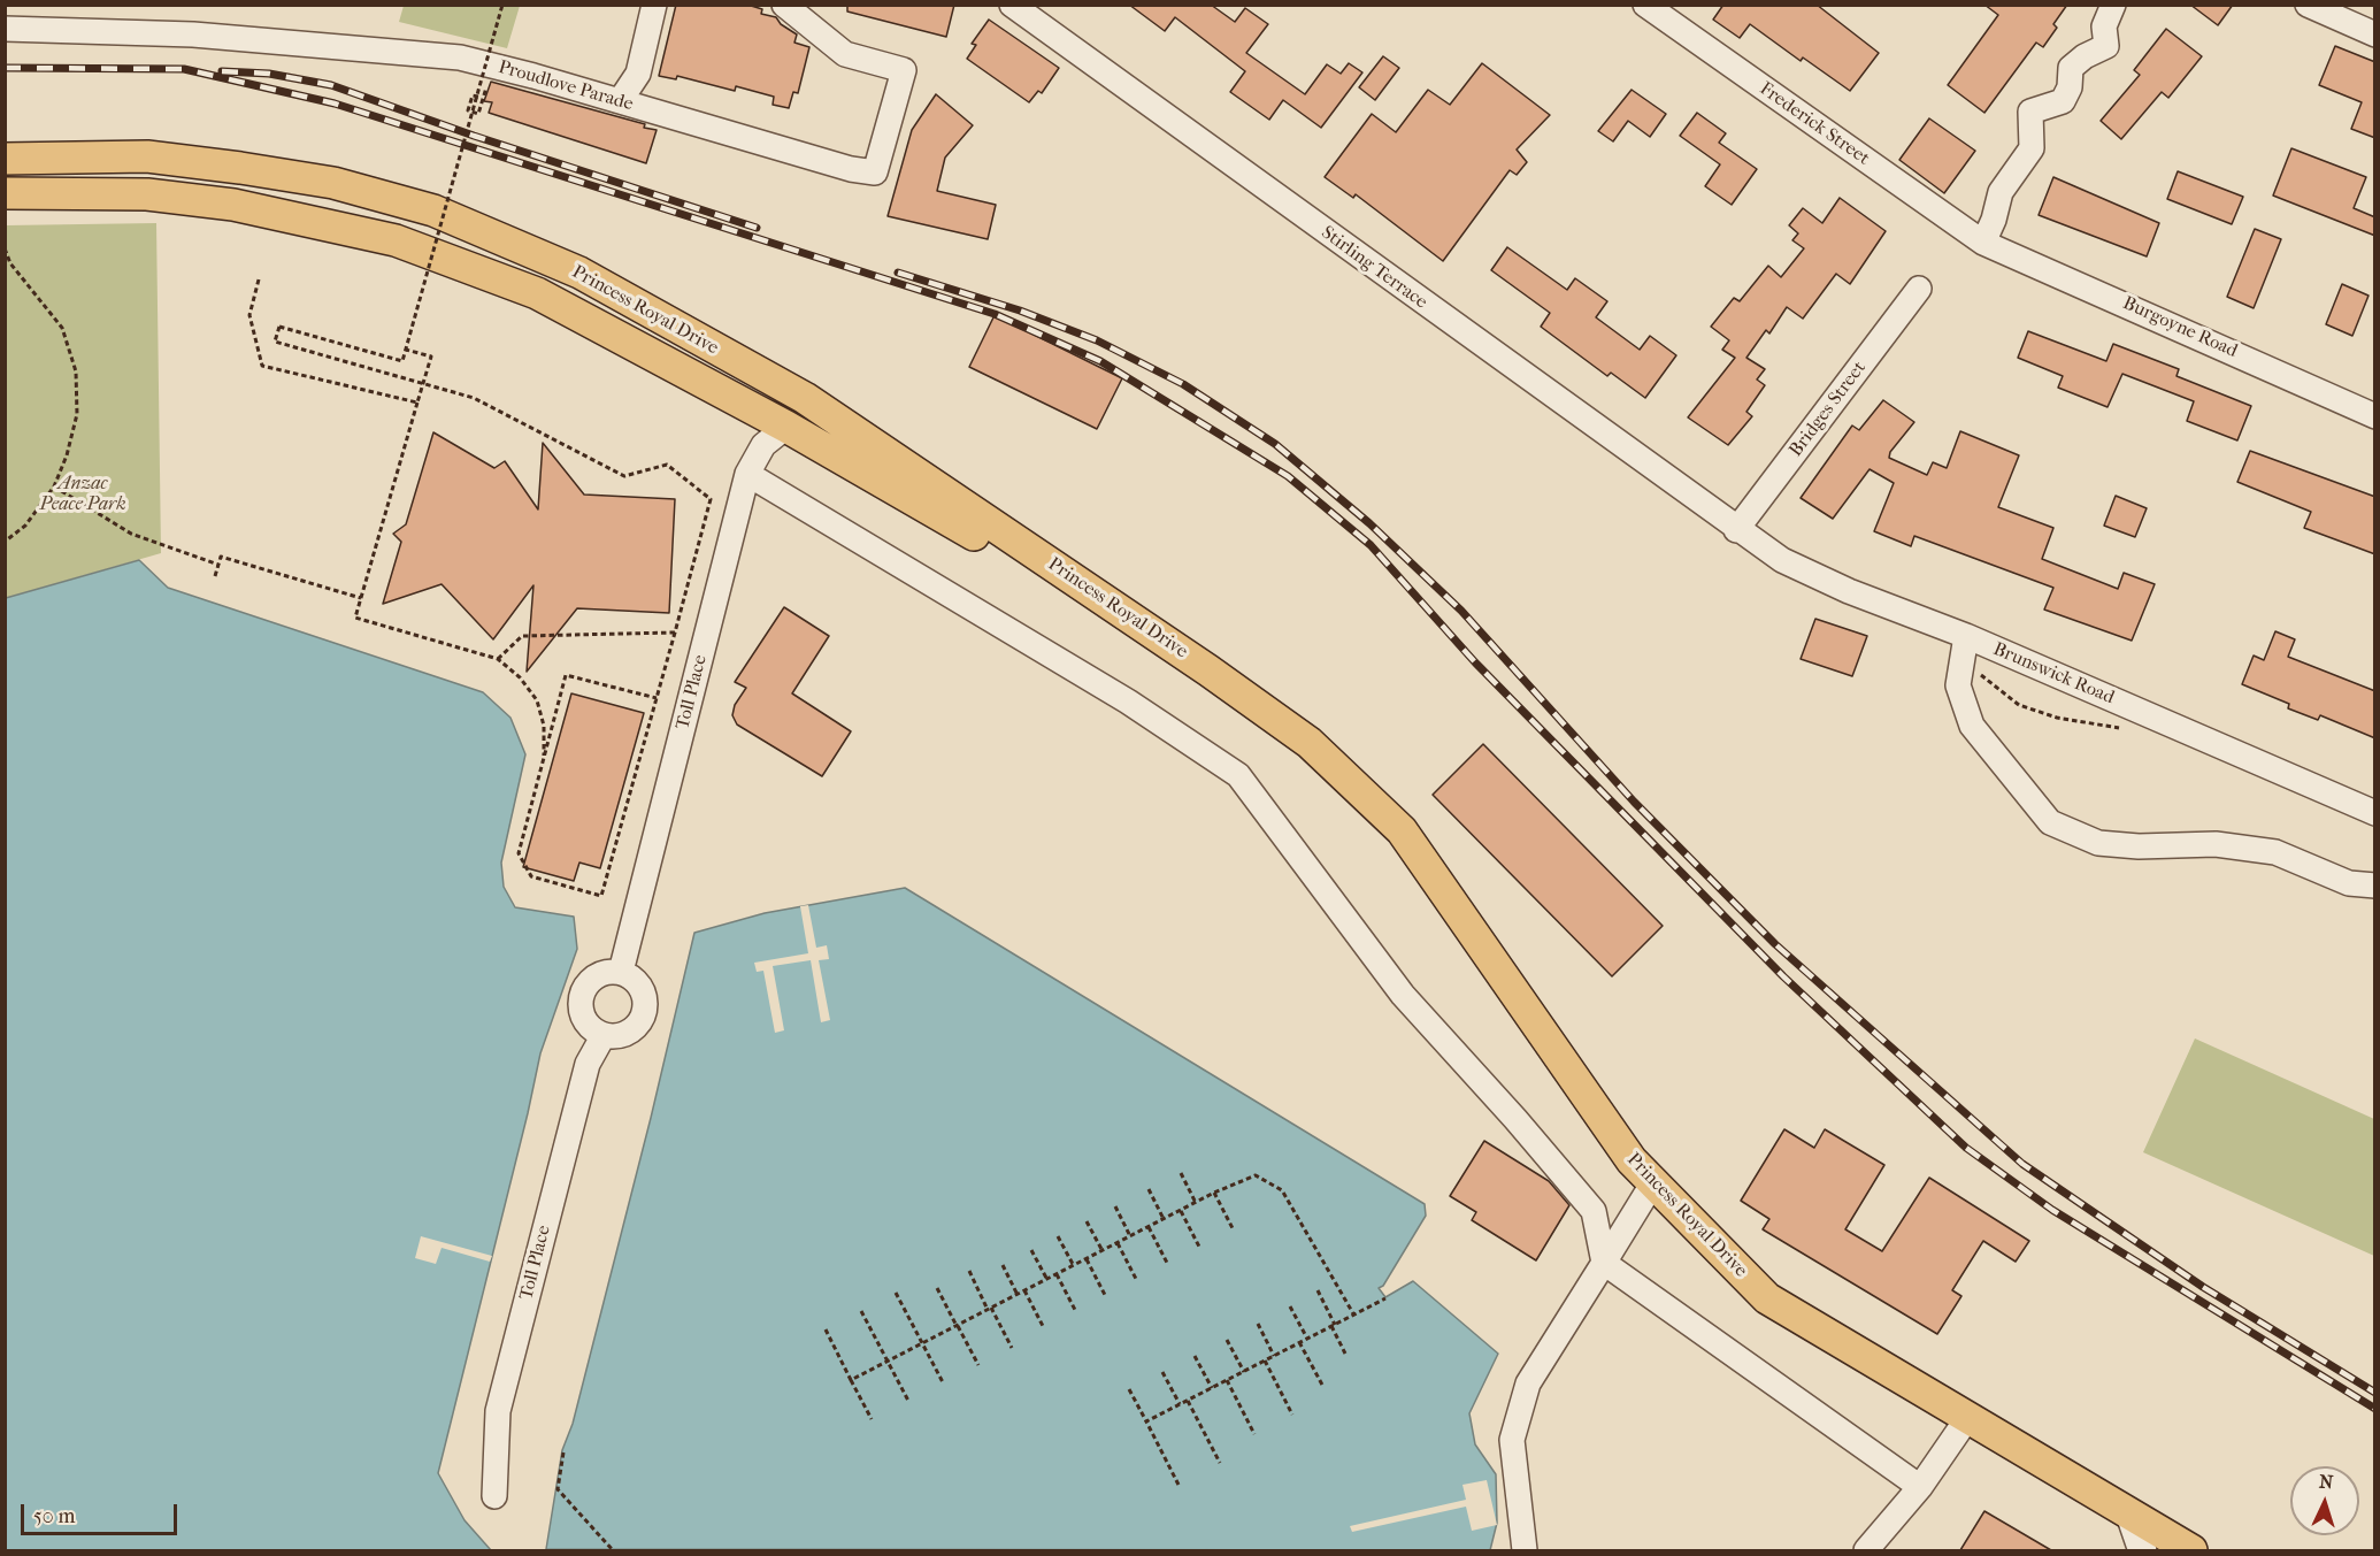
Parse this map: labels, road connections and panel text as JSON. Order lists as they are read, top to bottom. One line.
{"streets":{"main road":["Princess Royal Drive"],"street":["Proudlove Parade","Frederick Street","Stirling Terrace","Burgoyne Road","Bridges Street","Brunswick Road","Toll Place"]},"crossings":[["Frederick Street","Burgoyne Road"],["Stirling Terrace","Bridges Street"],["Stirling Terrace","Brunswick Road"],["Princess Royal Drive","Toll Place"],["Bridges Street","Brunswick Road"]],"parks":["Anzac Peace Park"],"scale_bar":"50 m","north":"top"}
